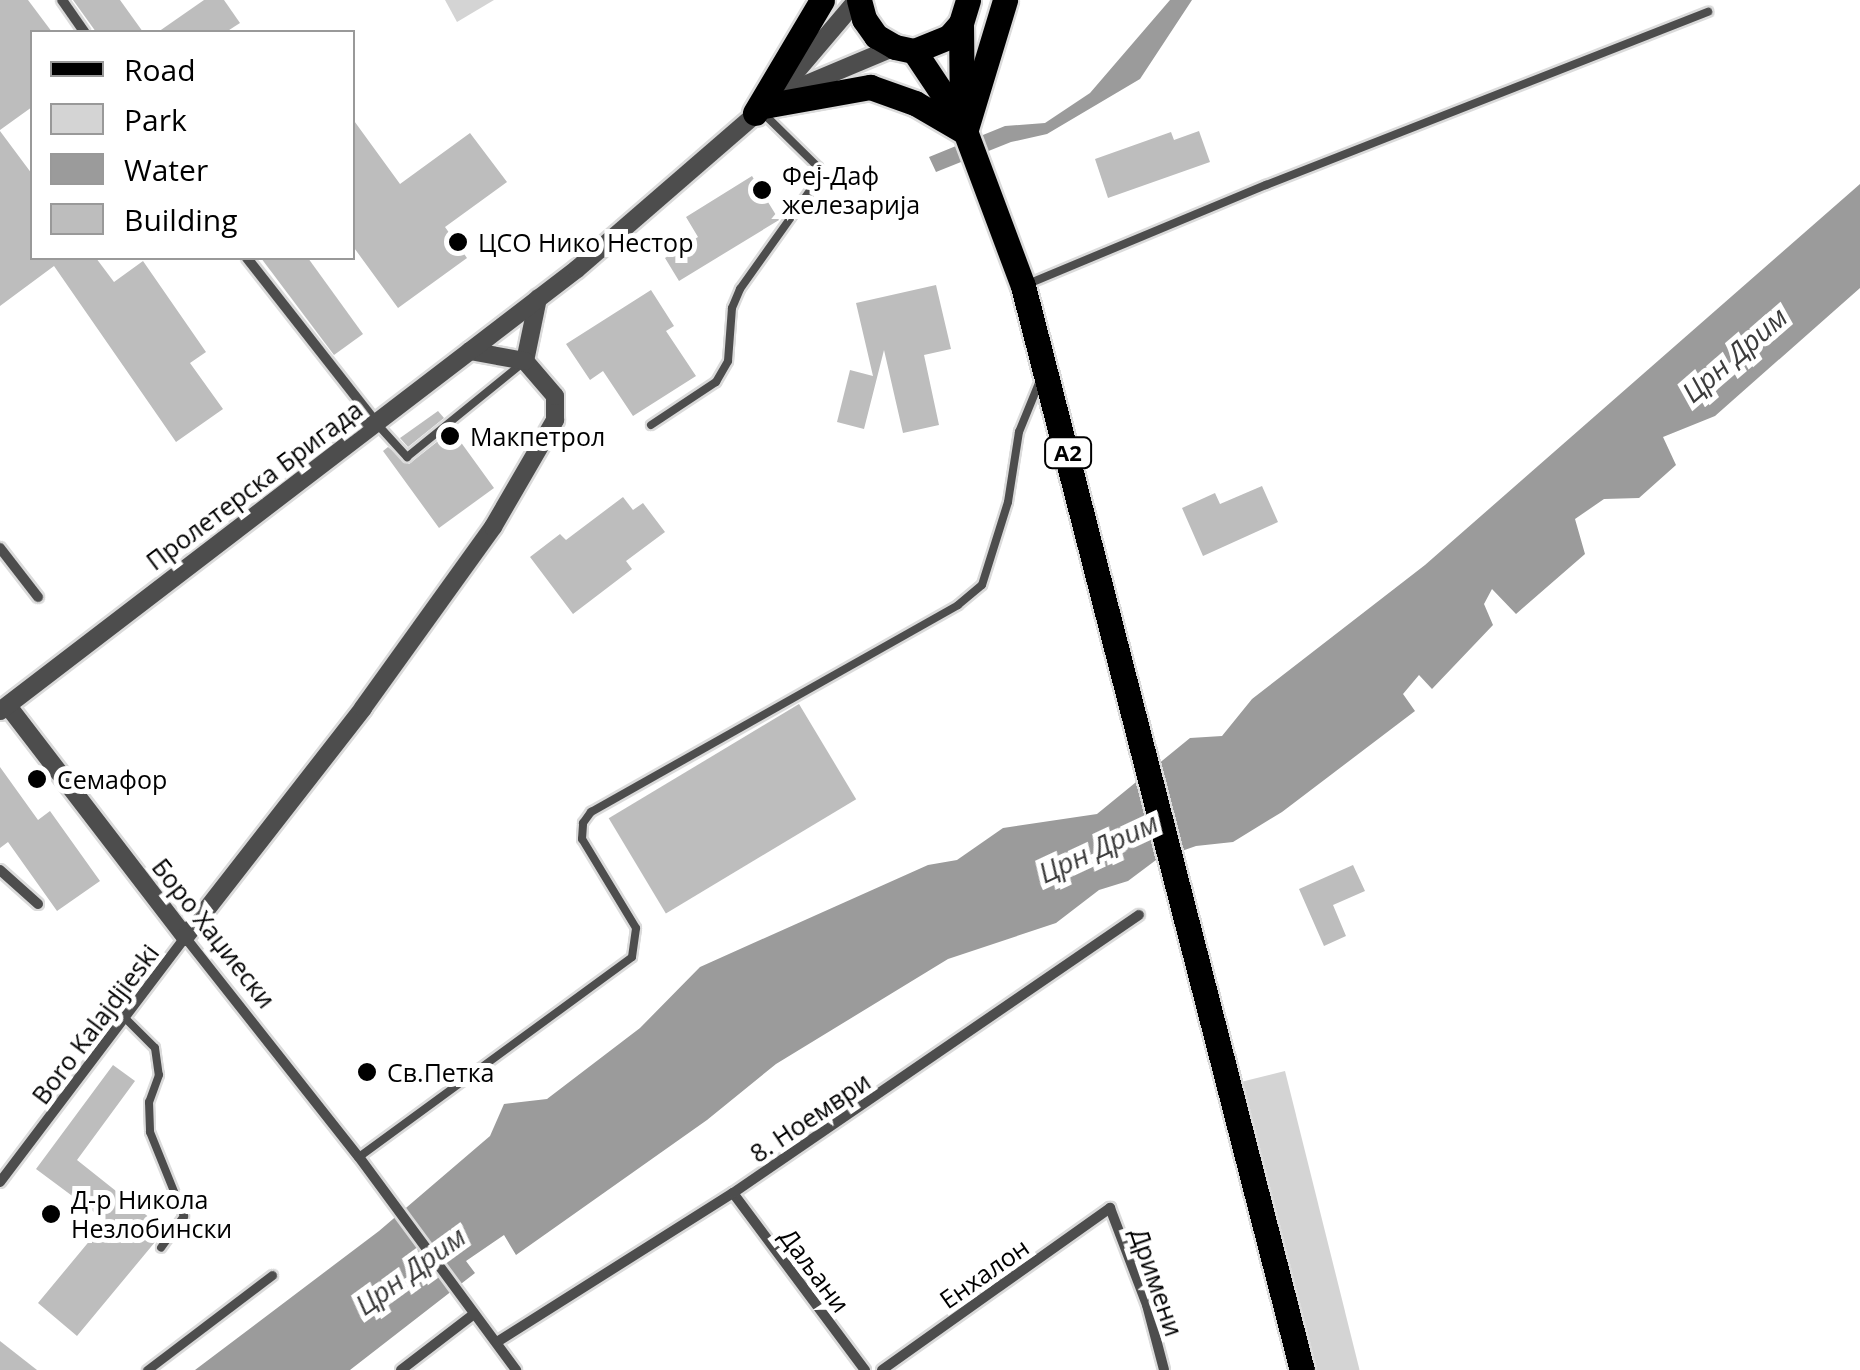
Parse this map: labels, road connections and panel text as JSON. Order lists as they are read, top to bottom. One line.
{"streets":{"main road":["A2"],"street":["Пролетерска Бригада","Боро Хаџиески","Boro Kalajdjieski","8. Ноември","Даљани","Енхалон","Дримени"]},"crossings":[["Пролетерска Бригада","Боро Хаџиески"],["Боро Хаџиески","Boro Kalajdjieski"],["Боро Хаџиески","8. Ноември"],["8. Ноември","Даљани"],["Енхалон","Дримени"]],"water":["Црн Дрим"],"places":["Феј-Даф железарија","ЦСО Нико Нестор","Макпетрол","Семафор","Св.Петка","Д-р Никола Незлобински"],"legend":["Road","Park","Water","Building"]}
